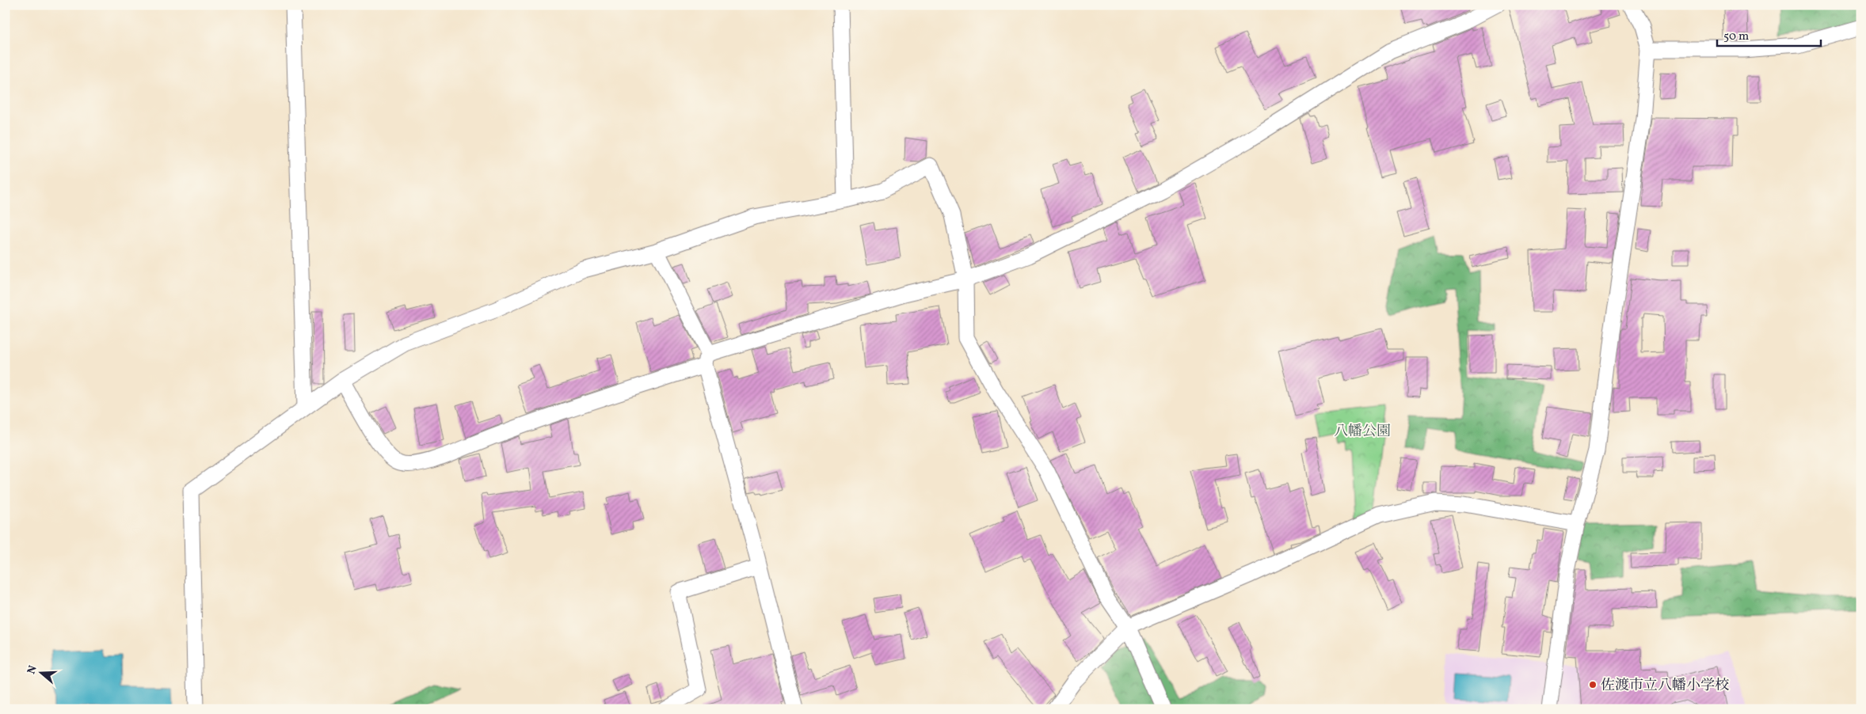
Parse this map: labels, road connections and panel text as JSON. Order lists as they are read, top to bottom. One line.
{"parks":["八幡公園"],"places":["佐渡市立八幡小学校"],"scale_bar":"50 m","north":"left"}
